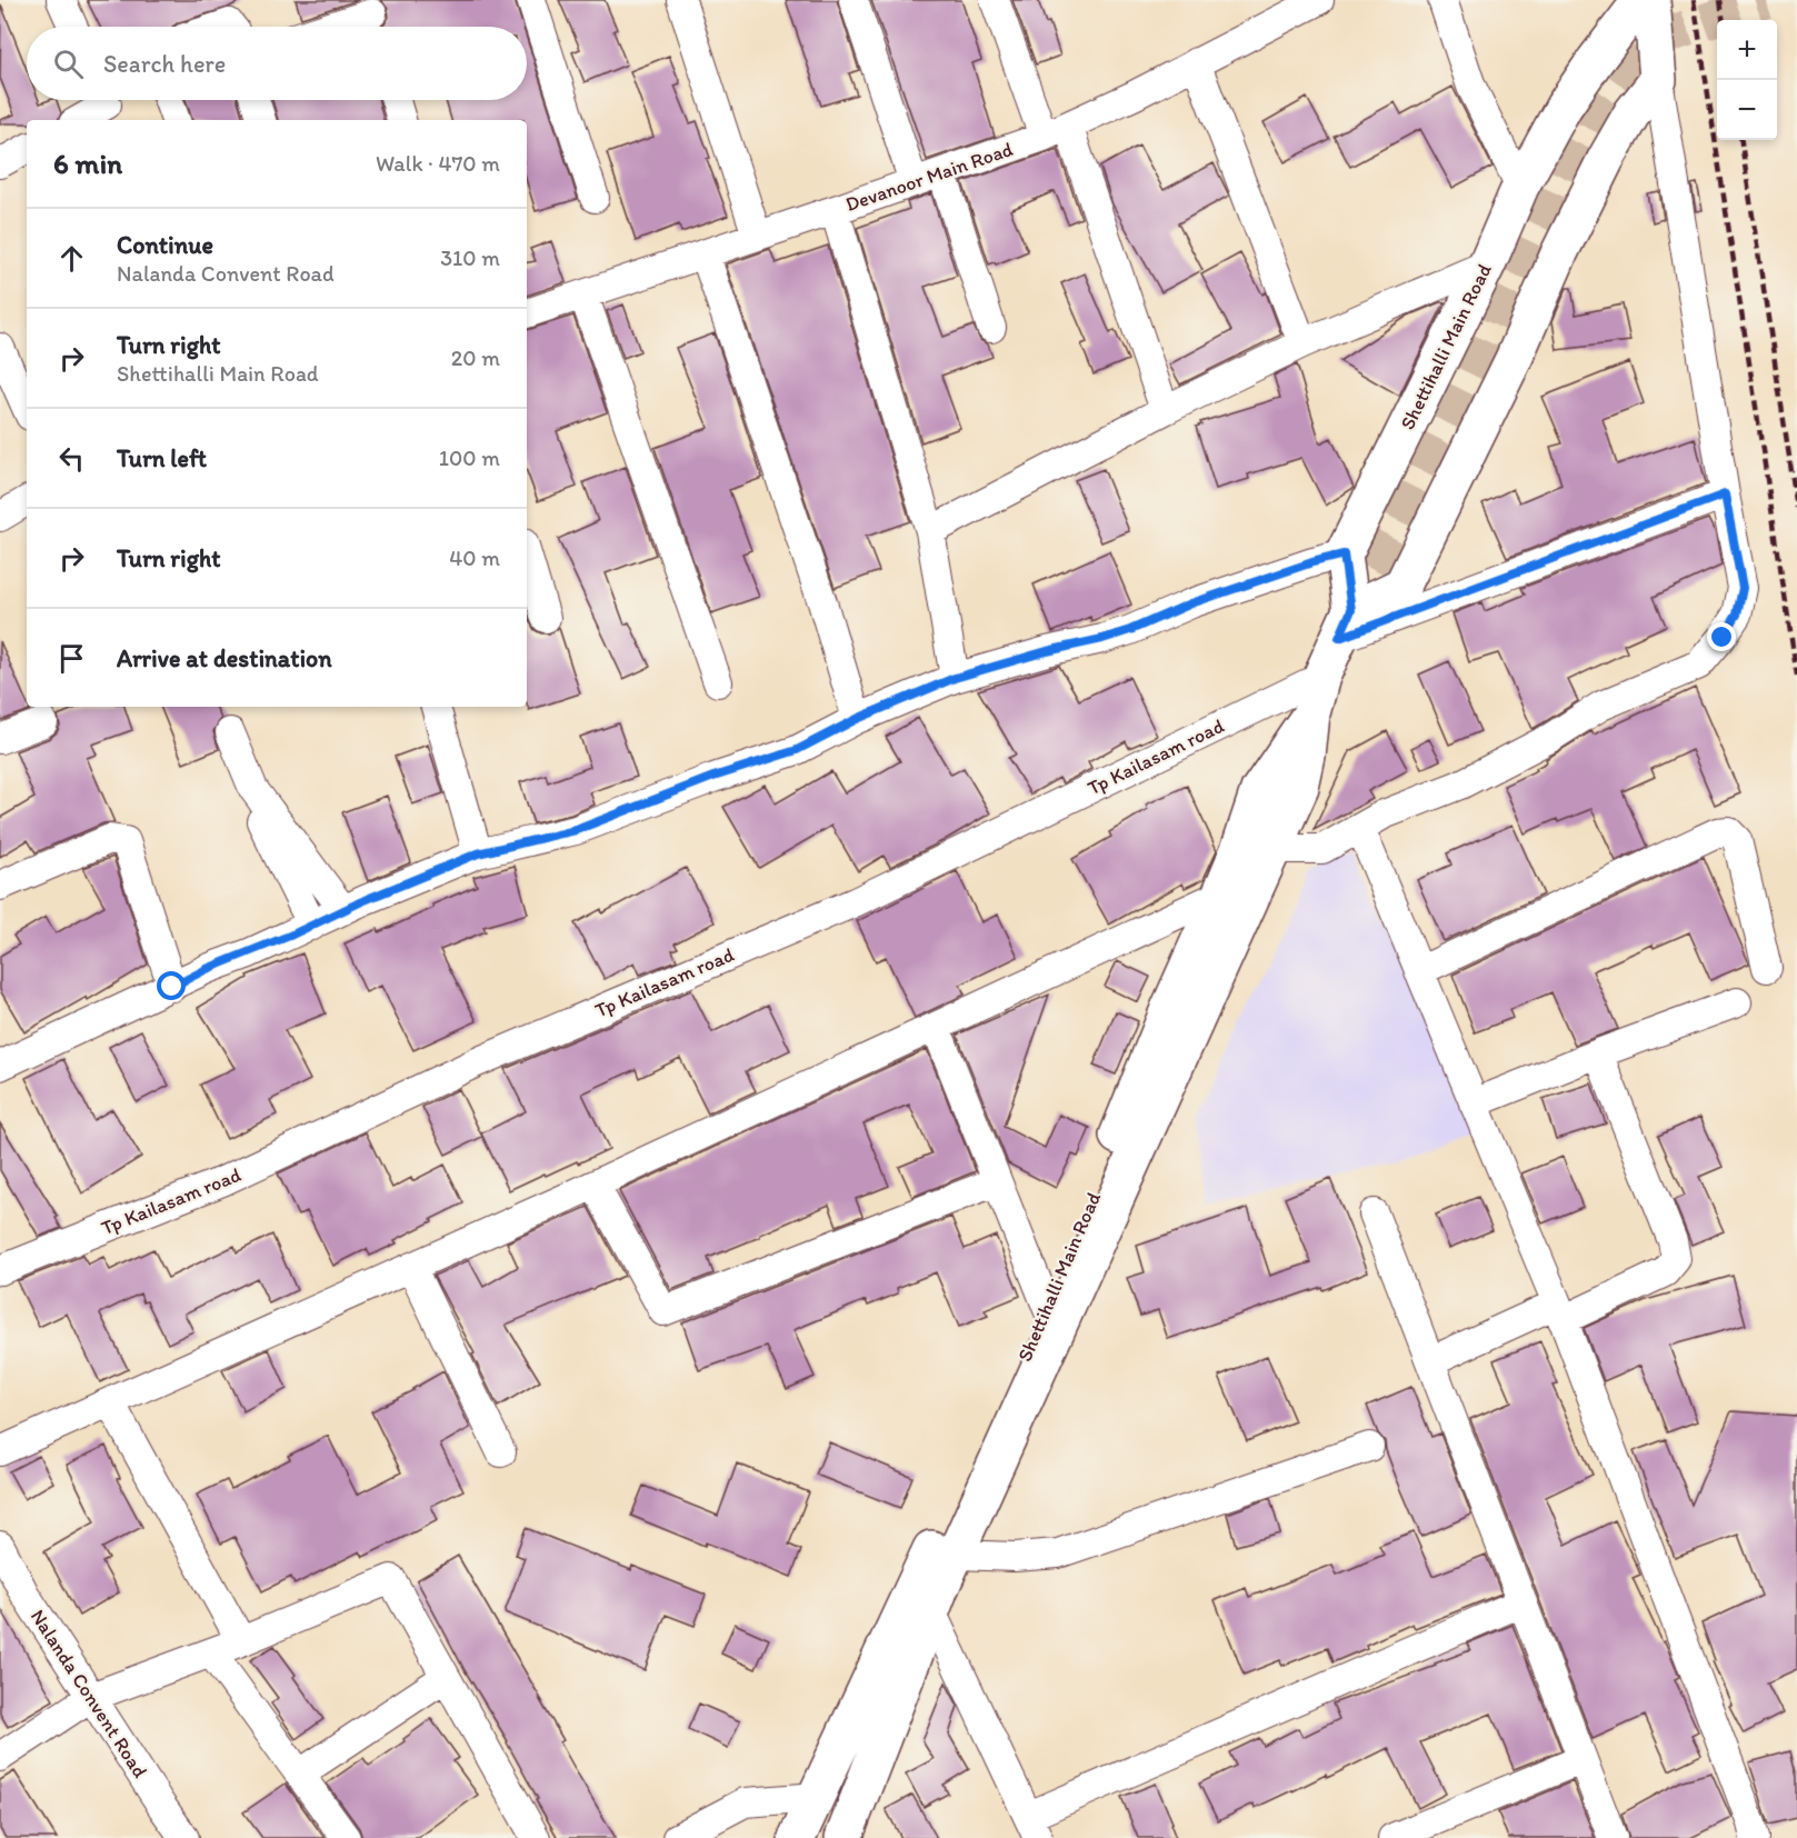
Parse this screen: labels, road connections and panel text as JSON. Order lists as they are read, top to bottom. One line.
{"streets":{"main road":["Shettihalli Main Road"],"street":["Devanoor Main Road","Tp Kailasam road","Nalanda Convent Road"]},"crossings":[["Shettihalli Main Road","Tp Kailasam road"]],"page":{"map_buttons":["+","−"],"search":"Search here","heading":["6 min","Walk · 470 m"],"list":[["Continue","Nalanda Convent Road","310 m"],["Turn right","Shettihalli Main Road","20 m"],["Turn left","100 m"],["Turn right","40 m"],"Arrive at destination"]}}
